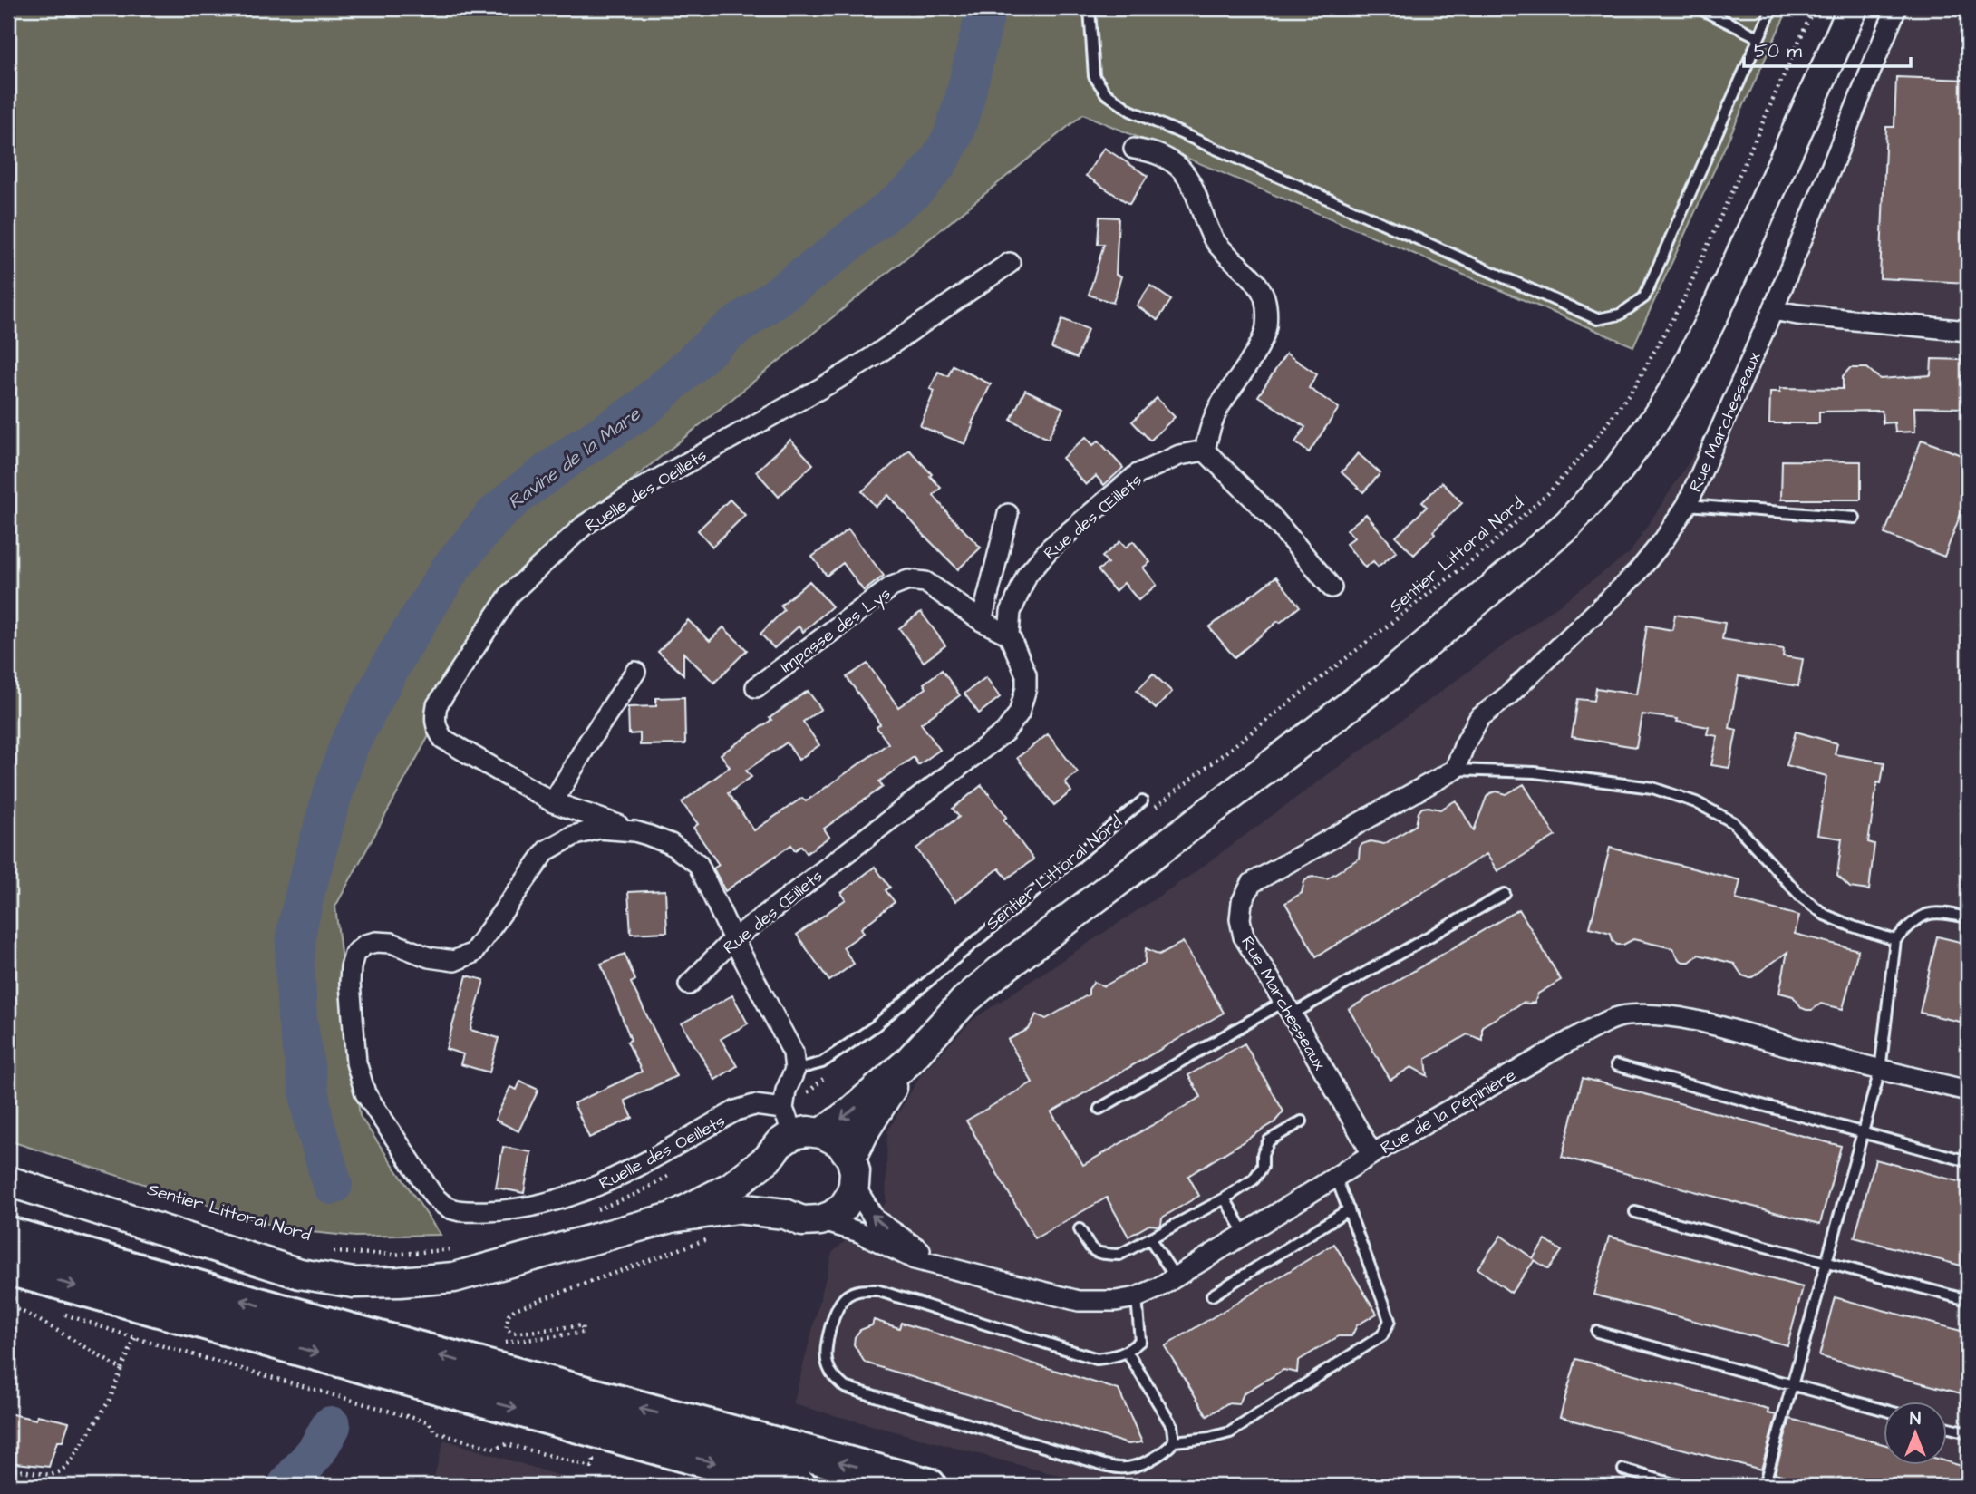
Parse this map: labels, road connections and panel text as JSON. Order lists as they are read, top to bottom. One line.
{"streets":{"street":["Rue Marchesseaux","Ruelle des Oeillets","Rue des Œillets","Impasse des Lys","Rue de la Pépinière"],"path":["Sentier Littoral Nord"]},"crossings":[["Rue Marchesseaux","Rue de la Pépinière"],["Ruelle des Oeillets","Rue des Œillets"],["Rue des Œillets","Impasse des Lys"]],"water":["Ravine de la Mare"],"scale_bar":"50 m","north":"top"}
